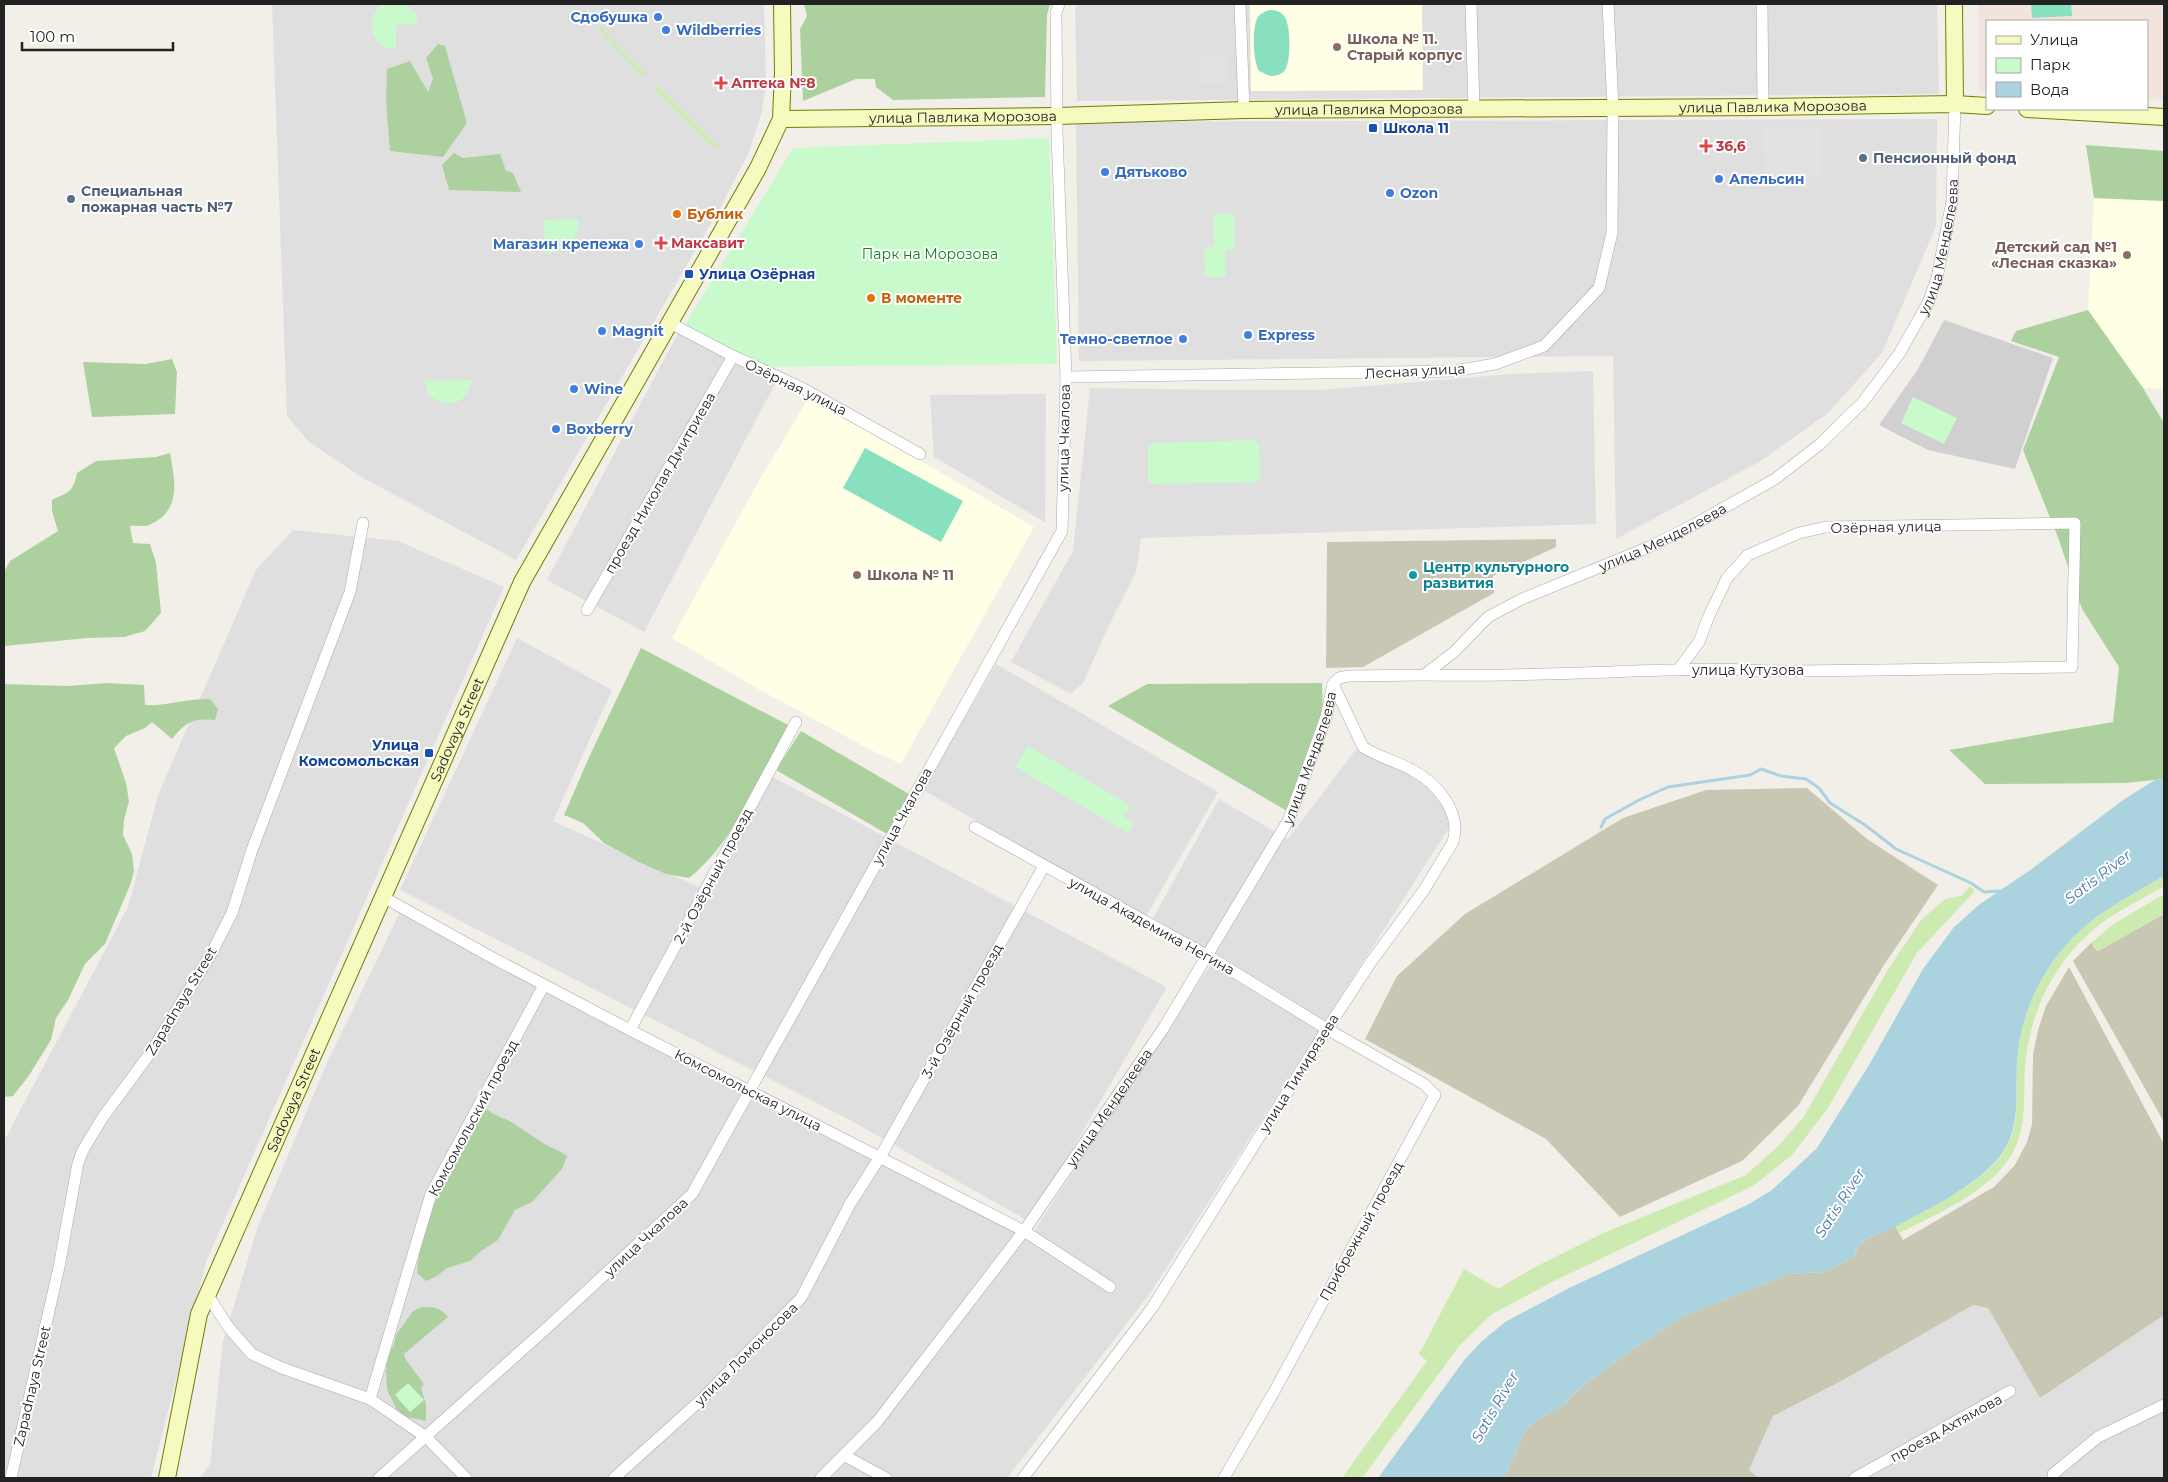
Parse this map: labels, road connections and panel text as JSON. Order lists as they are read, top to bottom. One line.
{"streets":{"street":["улица Павлика Морозова","улица Менделеева","Лесная улица","Озёрная улица","улица Чкалова","проезд Николая Дмитриева","улица Кутузова","Sadovaya Street","2-й Озёрный проезд","улица Академика Негина","Zapadnaya Street","3-й Озёрный проезд","улица Тимирязева","Комсомольская улица","Комсомольский проезд","Прибрежный проезд","улица Ломоносова","проезд Ахтямова"]},"crossings":[["улица Павлика Морозова","улица Менделеева"],["улица Павлика Морозова","Лесная улица"],["улица Павлика Морозова","улица Чкалова"],["улица Павлика Морозова","Sadovaya Street"],["улица Менделеева","улица Кутузова"],["улица Менделеева","улица Академика Негина"],["улица Менделеева","улица Тимирязева"],["улица Менделеева","Комсомольская улица"],["Лесная улица","улица Чкалова"],["Озёрная улица","проезд Николая Дмитриева"],["Озёрная улица","улица Кутузова"],["Озёрная улица","Sadovaya Street"],["улица Чкалова","Комсомольская улица"],["Sadovaya Street","Комсомольская улица"],["2-й Озёрный проезд","Комсомольская улица"],["улица Академика Негина","3-й Озёрный проезд"],["улица Академика Негина","улица Тимирязева"],["улица Академика Негина","Прибрежный проезд"],["3-й Озёрный проезд","Комсомольская улица"],["3-й Озёрный проезд","улица Ломоносова"],["улица Тимирязева","Прибрежный проезд"],["Комсомольская улица","Комсомольский проезд"],["Комсомольская улица","улица Ломоносова"]],"water":["Satis River"],"parks":["Парк на Морозова"],"places":{"other":["Сдобушка","Wildberries","Школа № 11. Старый корпус","Пенсионный фонд","Дятьково","Апельсин","Ozon","Специальная пожарная часть №7","Бублик","Магазин крепежа","Детский сад №1 «Лесная сказка»","В моменте","Magnit","Express","Темно-светлое","Wine","Boxberry","Школа № 11","Центр культурного развития"],"health":["Аптека №8","36,6","Максавит"],"transit":["Школа 11","Улица Озёрная","Улица Комсомольская"]},"legend":["Улица","Парк","Вода"],"scale_bar":"100 m"}
